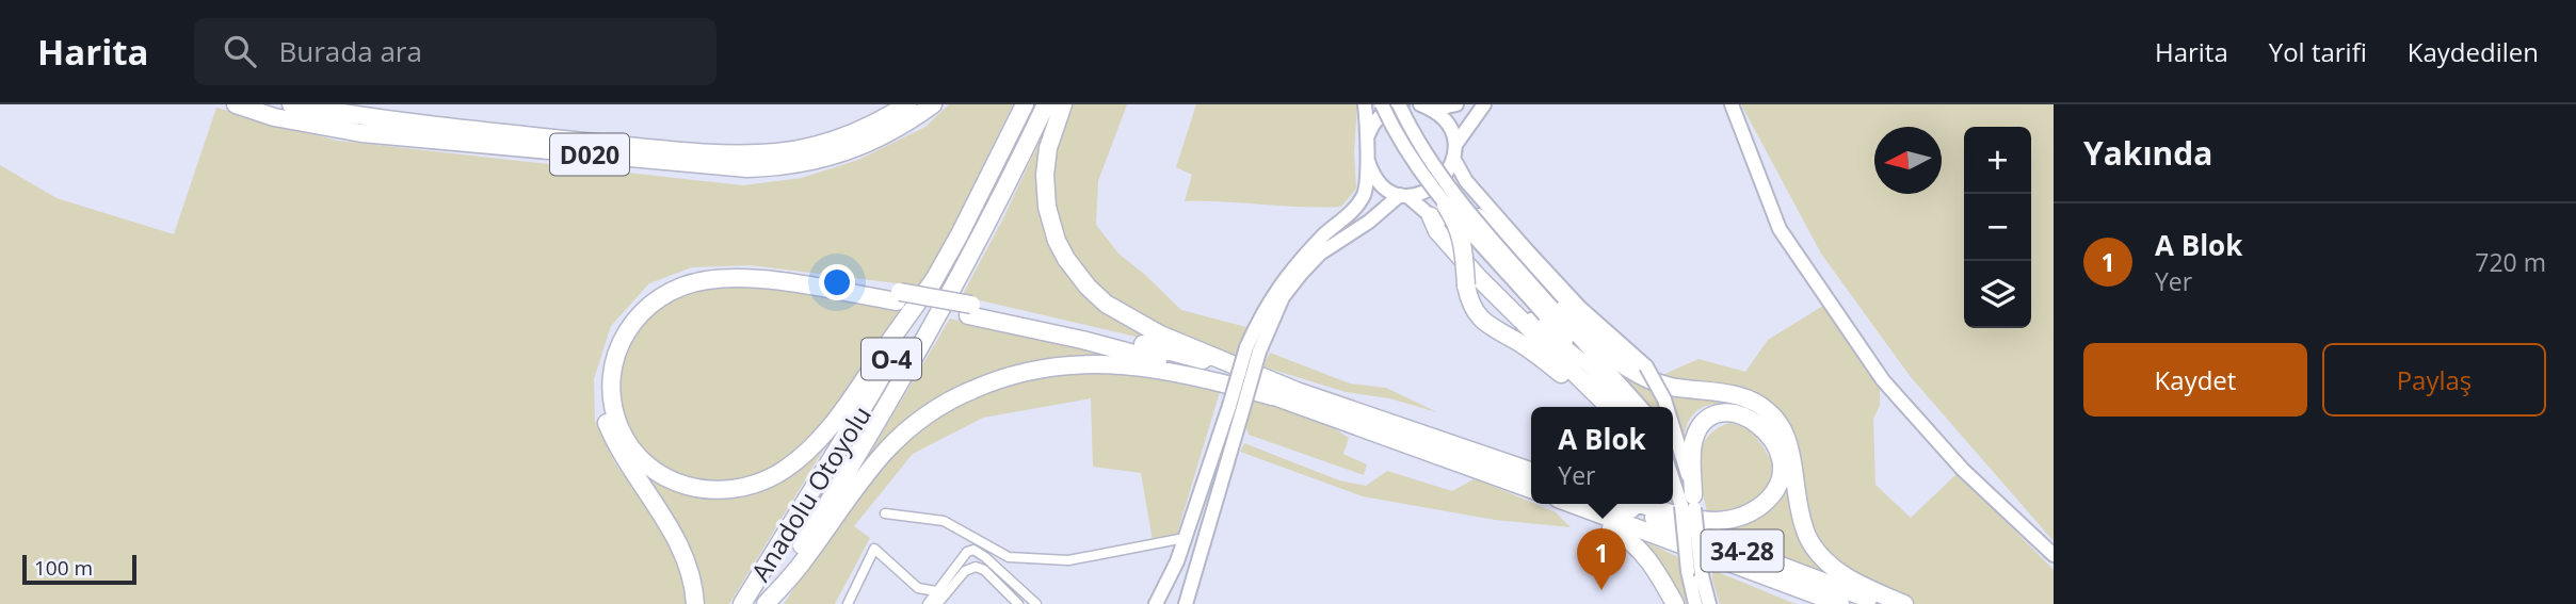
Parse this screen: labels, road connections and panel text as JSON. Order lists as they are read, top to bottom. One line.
{"streets":{"highway":["D020","O-4","Anadolu Otoyolu","34-28"]},"scale_bar":"100 m","north":"left","page":{"header":"Harita","search":"Burada ara","nav":["Harita","Yol tarifi","Kaydedilen"],"heading":"Yakında","map_buttons":["+","−"],"list":[{"mark":"1","name":"A Blok","note":"Yer","value":"720 m"}],"buttons":["Kaydet","Paylaş"],"popup":["A Blok","Yer"],"pins":"1","scale":"100 m"}}
